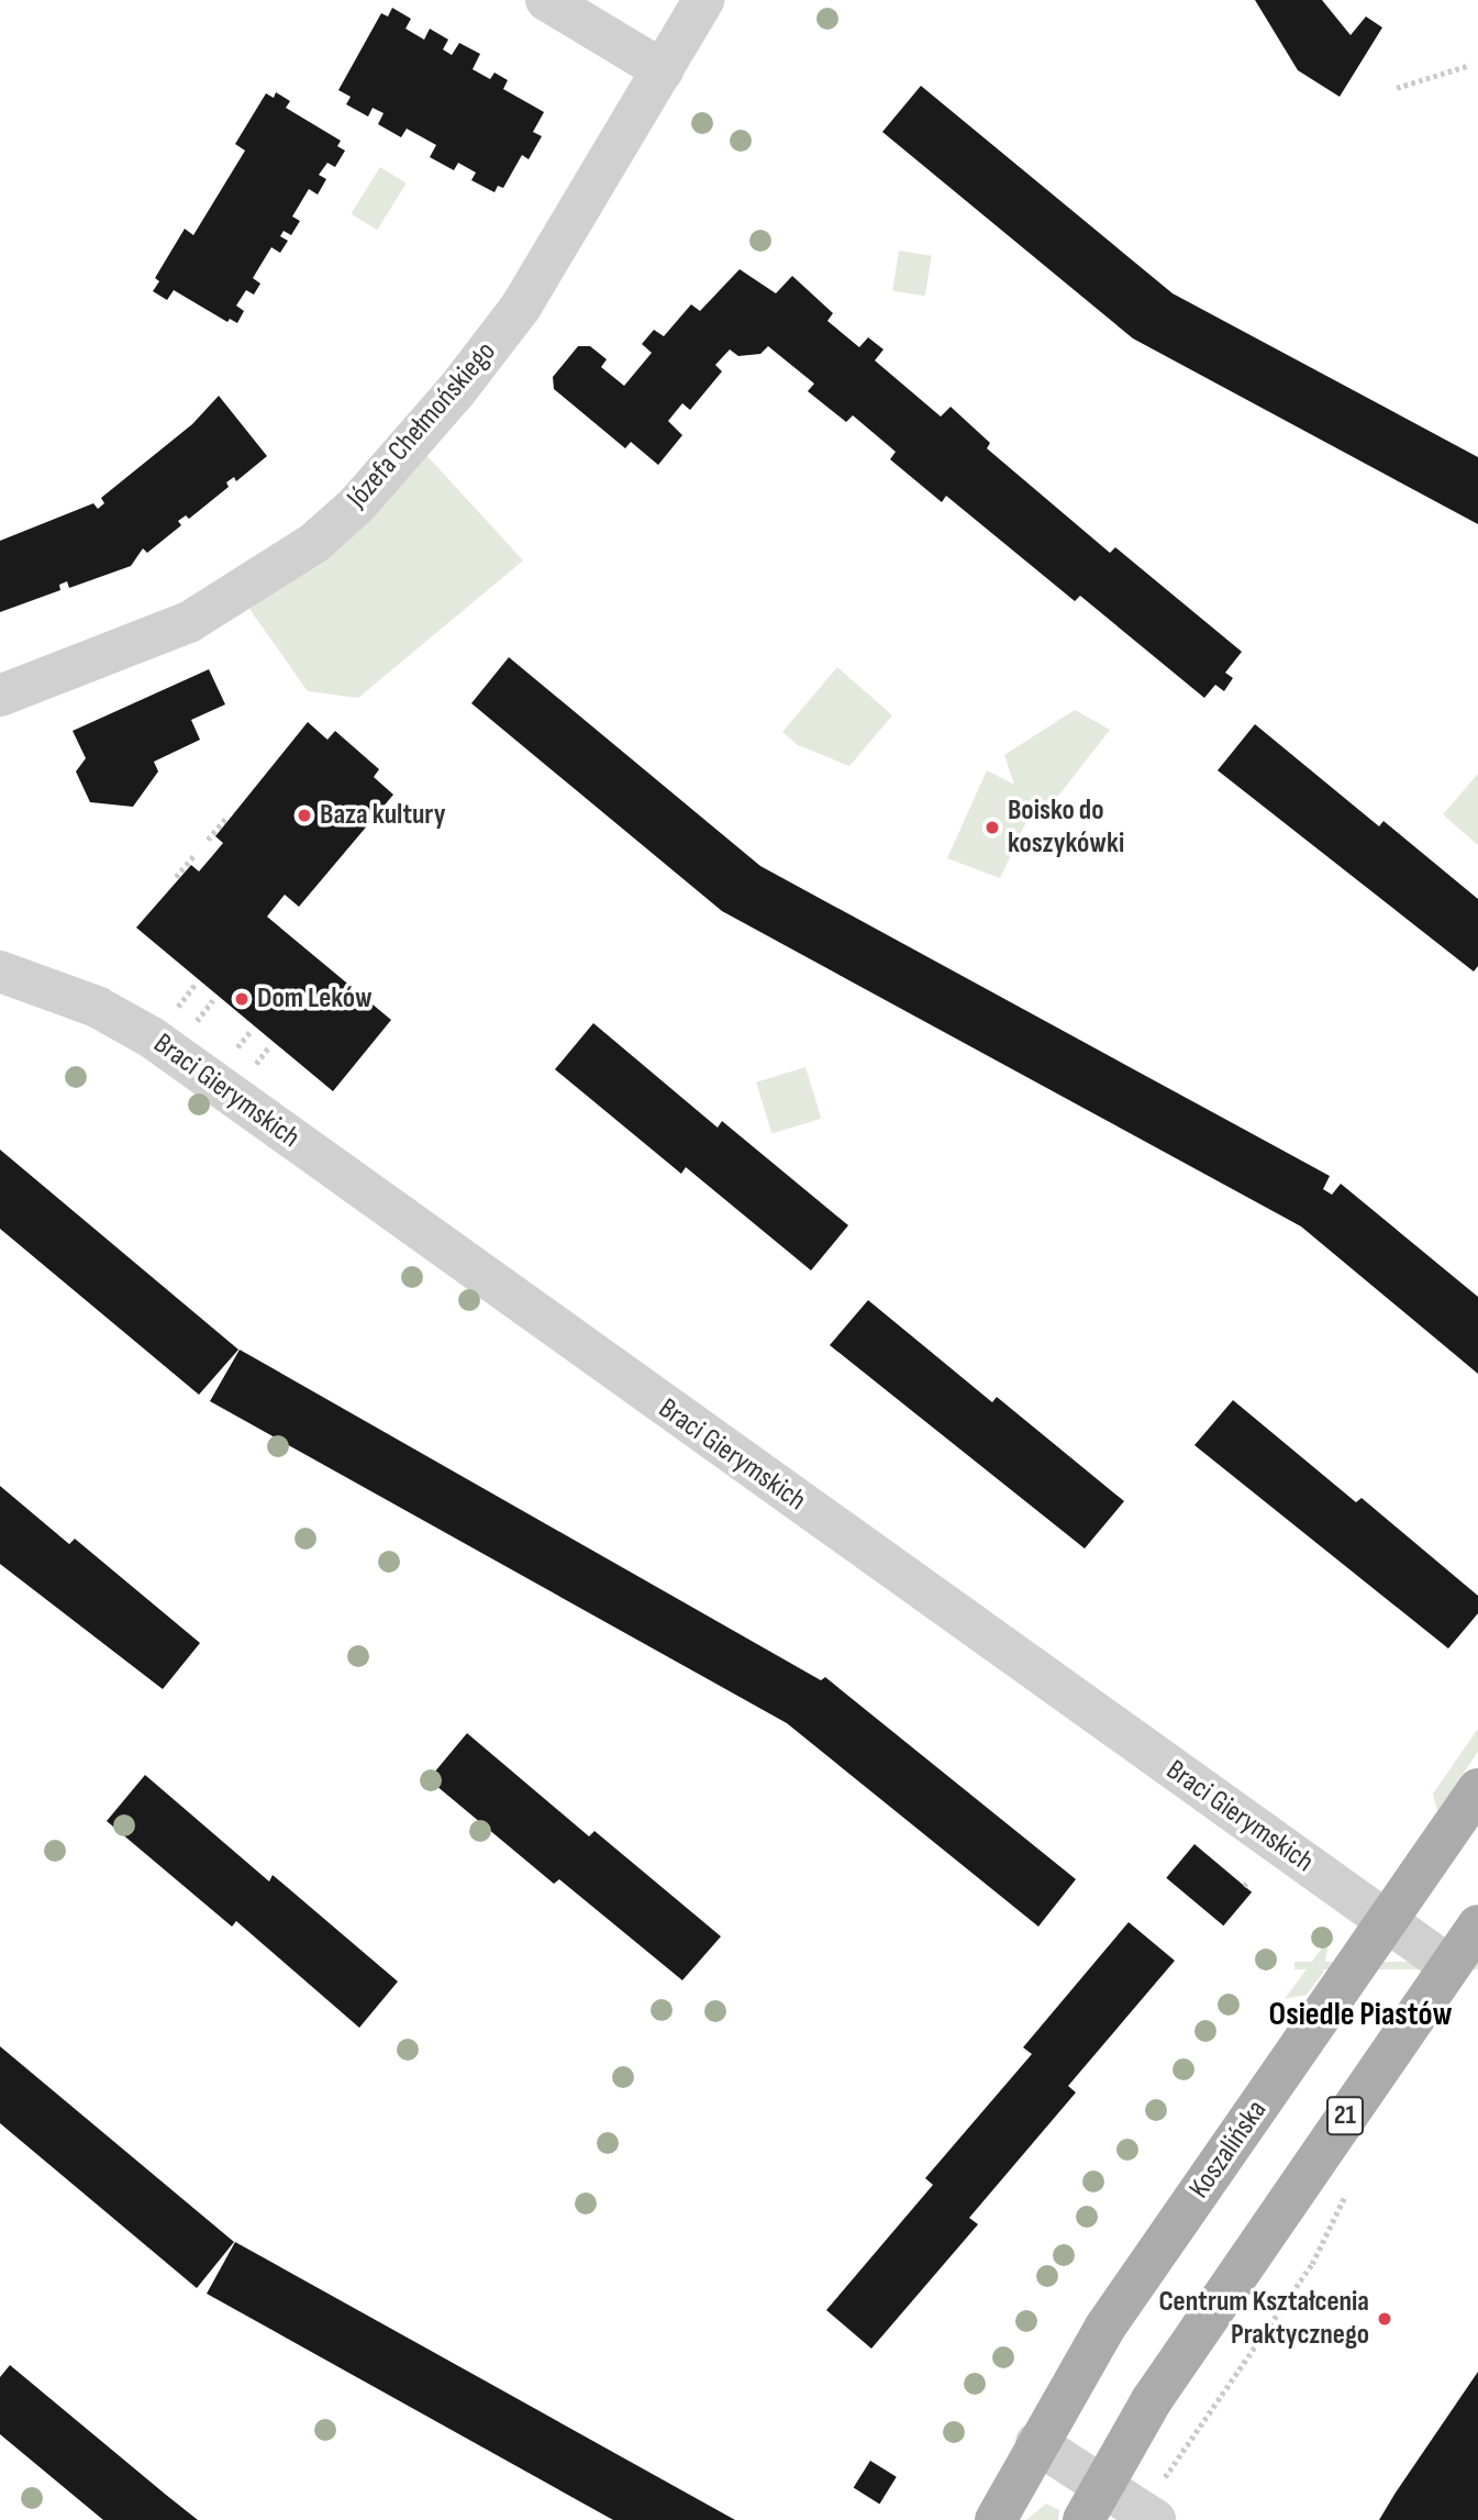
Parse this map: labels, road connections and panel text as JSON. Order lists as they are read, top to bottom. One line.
{"streets":{"main road":["21","Koszalińska"],"street":["Józefa Chełmońskiego","Braci Gierymskich"]},"crossings":[["Braci Gierymskich","21"],["Braci Gierymskich","Koszalińska"]],"districts":["Osiedle Piastów"],"places":["Baza kultury","Boisko do koszykówki","Dom Leków","Centrum Kształcenia Praktycznego"]}
